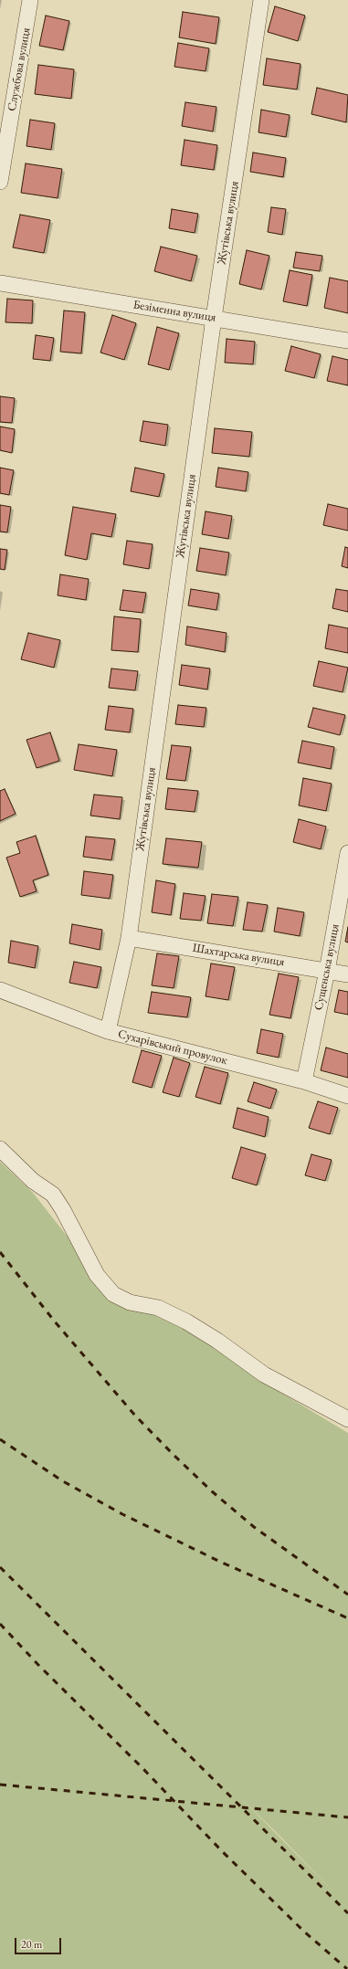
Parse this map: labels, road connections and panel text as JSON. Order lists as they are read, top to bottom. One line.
{"streets":{"street":["Службова вулиця","Жутівська вулиця","Безіменна вулиця","Шахтарська вулиця","Сущенська вулиця","Сухарівський провулок"]},"crossings":[["Жутівська вулиця","Безіменна вулиця"],["Жутівська вулиця","Шахтарська вулиця"],["Жутівська вулиця","Сухарівський провулок"],["Шахтарська вулиця","Сущенська вулиця"],["Сущенська вулиця","Сухарівський провулок"]],"scale_bar":"20 m"}
